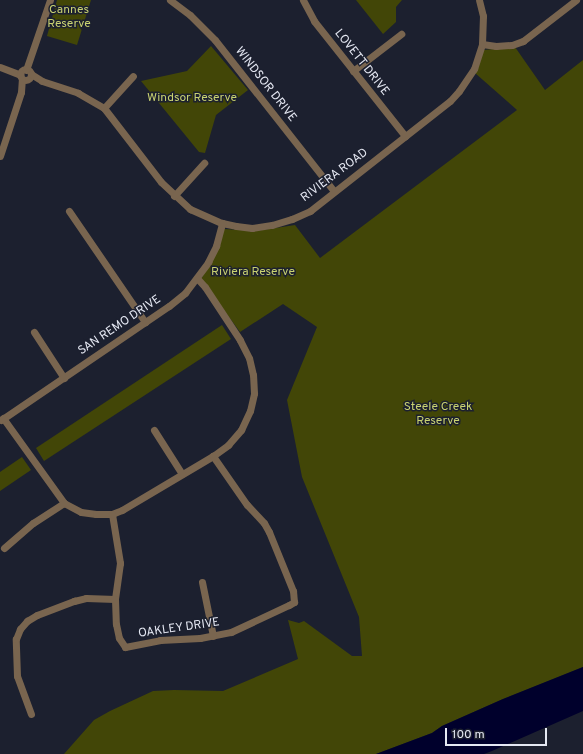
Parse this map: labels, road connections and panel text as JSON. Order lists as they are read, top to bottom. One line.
{"streets":{"street":["LOVETT DRIVE","WINDSOR DRIVE","RIVIERA ROAD","SAN REMO DRIVE","OAKLEY DRIVE"]},"crossings":[["LOVETT DRIVE","RIVIERA ROAD"],["WINDSOR DRIVE","RIVIERA ROAD"],["RIVIERA ROAD","SAN REMO DRIVE"]],"parks":["Cannes Reserve","Windsor Reserve","Riviera Reserve","Steele Creek Reserve"],"scale_bar":"100 m"}
